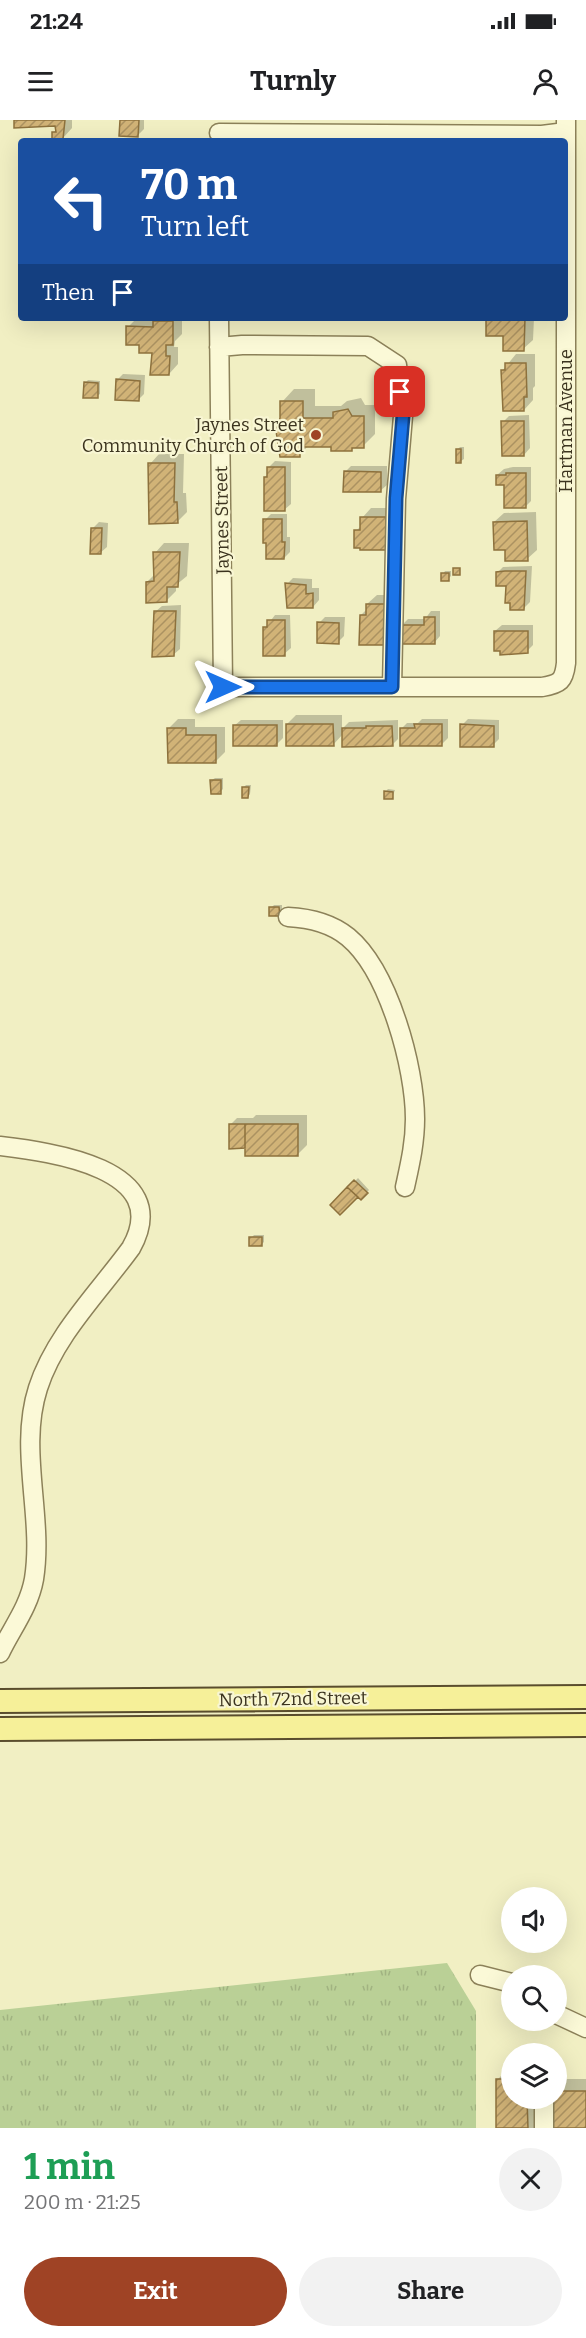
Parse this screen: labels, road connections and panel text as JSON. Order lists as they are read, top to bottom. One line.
{"streets":{"main road":["North 72nd Street"],"street":["Hartman Avenue","Jaynes Street"]},"crossings":[["Hartman Avenue","Jaynes Street"]],"places":["Jaynes Street Community Church of God"],"page":{"status":"21:24","header":"Turnly","turn":["70 m","Turn left"],"then":"Then","heading":["1 min","200 m · 21:25"],"buttons":["Exit","Share"]}}
